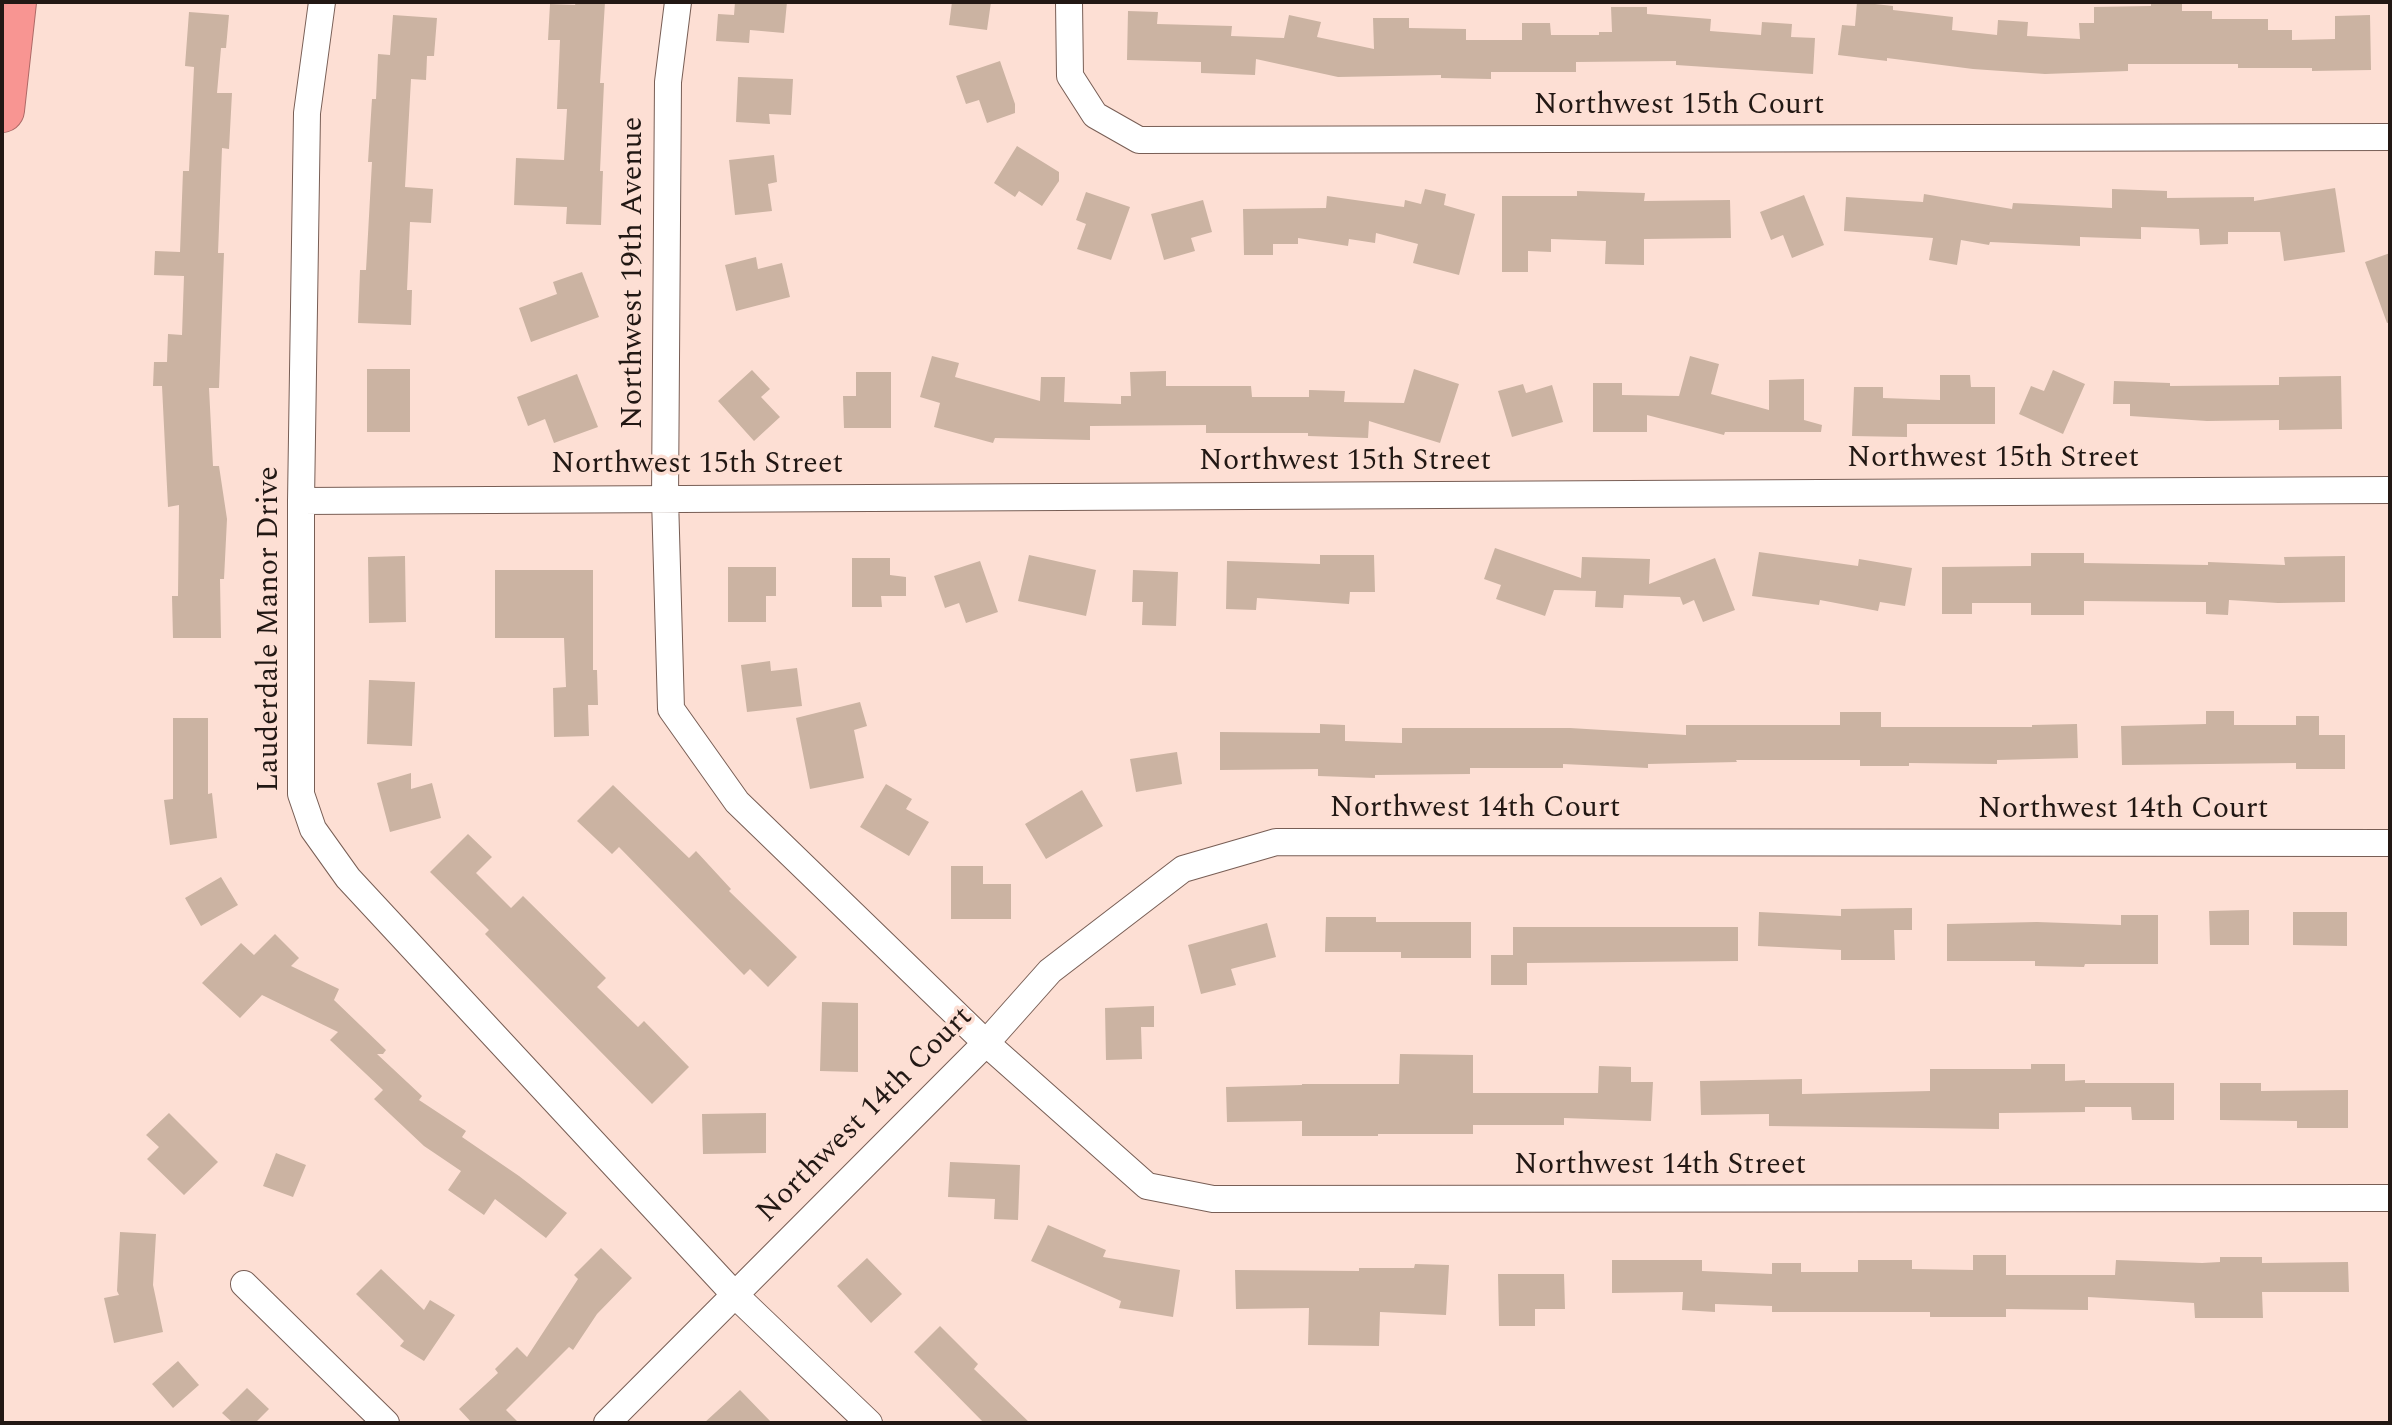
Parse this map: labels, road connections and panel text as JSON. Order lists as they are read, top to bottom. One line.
{"streets":{"street":["Northwest 15th Court","Northwest 19th Avenue","Northwest 15th Street","Lauderdale Manor Drive","Northwest 14th Court","Northwest 14th Street"]},"crossings":[["Northwest 19th Avenue","Northwest 15th Street"],["Northwest 19th Avenue","Northwest 14th Court"],["Northwest 19th Avenue","Northwest 14th Street"],["Northwest 15th Street","Lauderdale Manor Drive"],["Lauderdale Manor Drive","Northwest 14th Court"],["Northwest 14th Court","Northwest 14th Street"]]}
